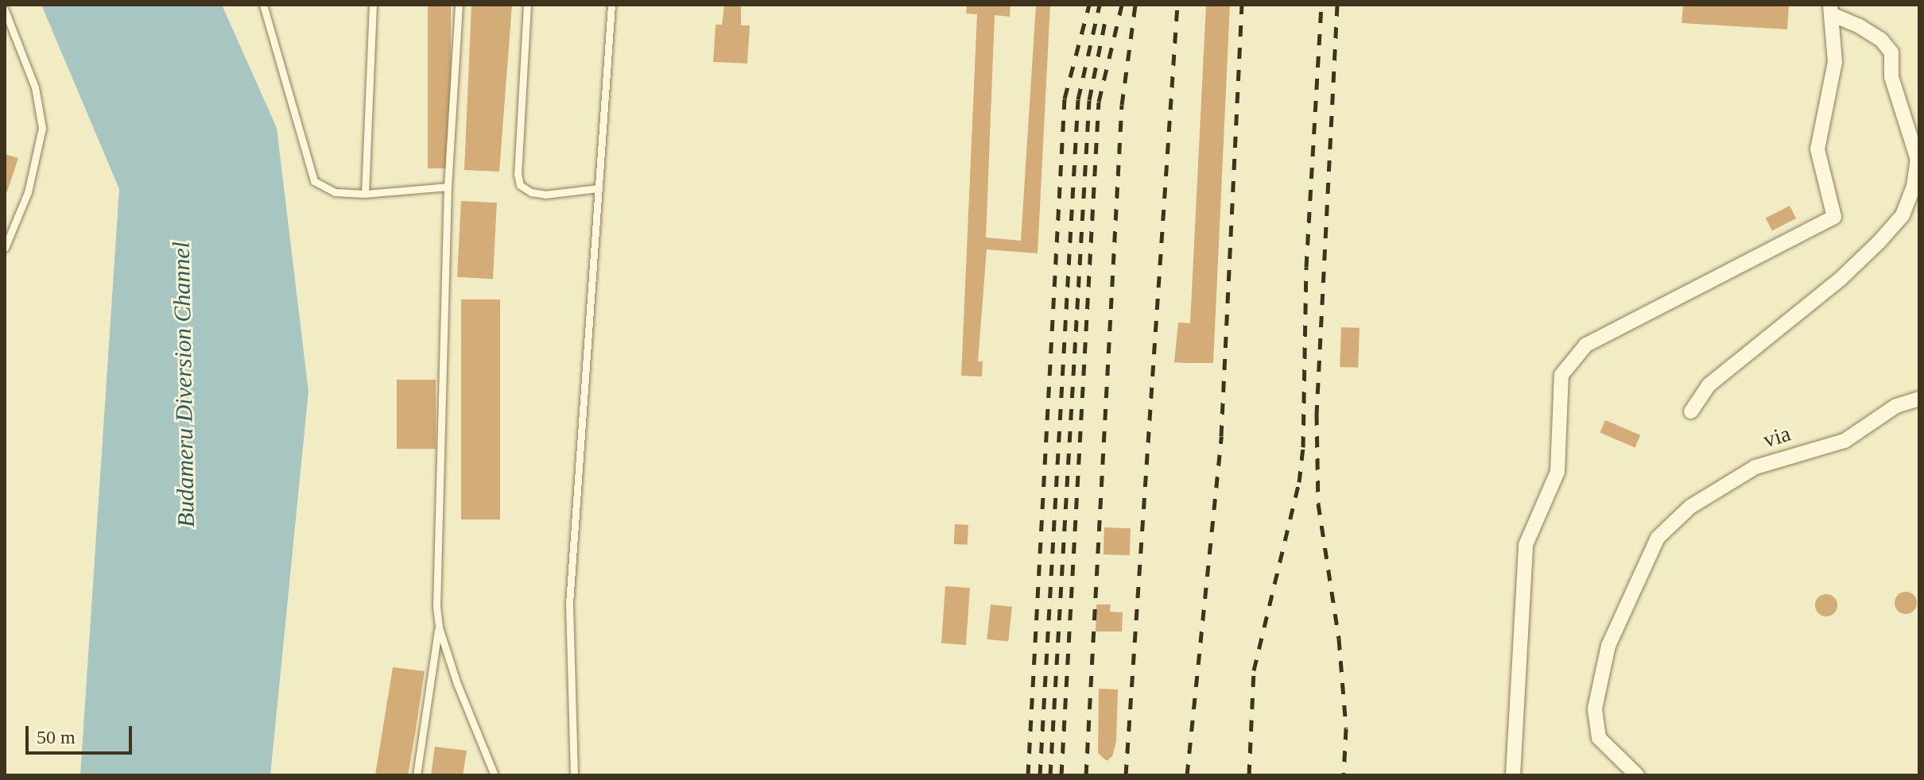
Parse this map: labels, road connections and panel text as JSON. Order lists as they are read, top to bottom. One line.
{"streets":{"street":["via"]},"water":["Budameru Diversion Channel"],"scale_bar":"50 m"}
